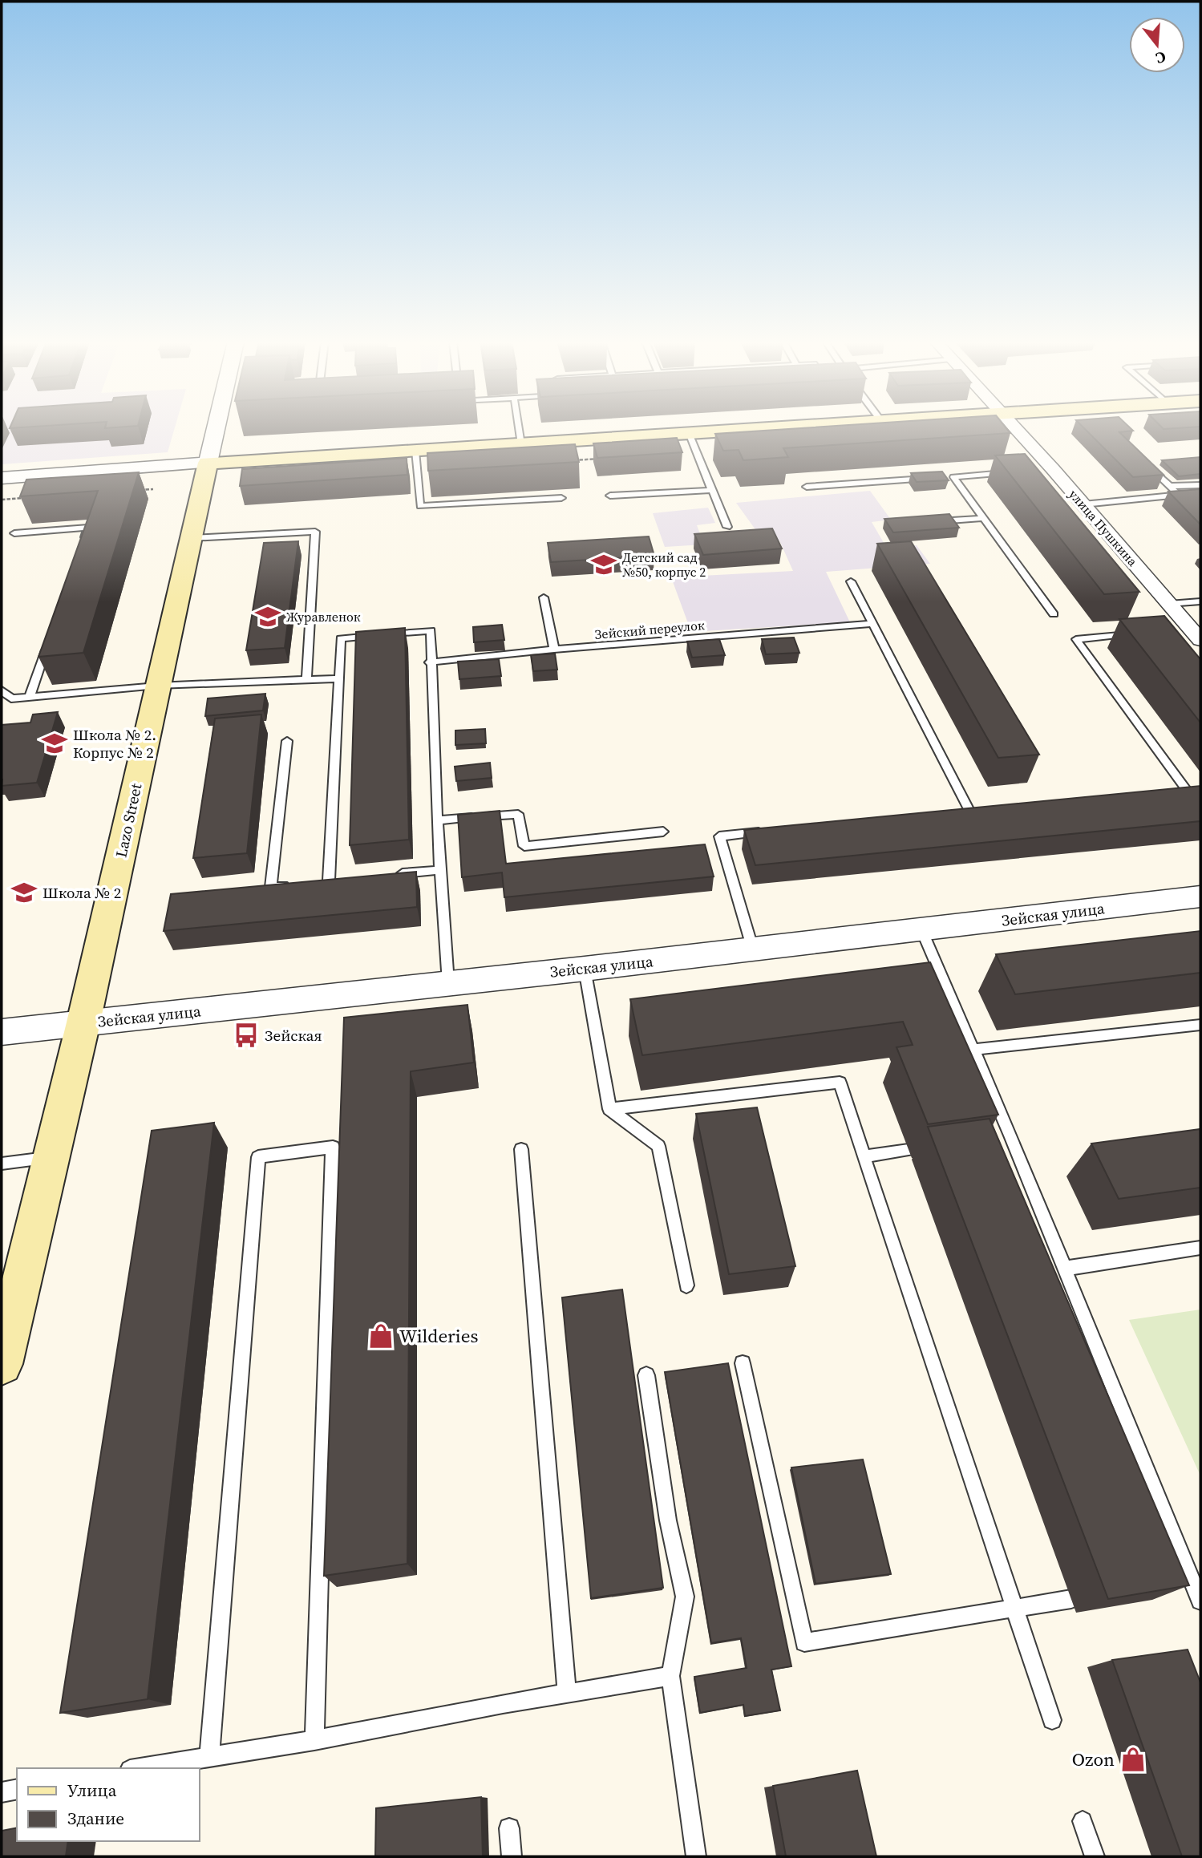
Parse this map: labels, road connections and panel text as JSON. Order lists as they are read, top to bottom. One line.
{"streets":{"main road":["Lazo Street"],"street":["улица Пушкина","Зейская улица"],"lane":["Зейский переулок"]},"crossings":[["Lazo Street","Зейская улица"]],"places":{"school or university":["Детский сад №50, корпус 2","Журавленок","Школа № 2. Корпус № 2","Школа № 2"],"bus stop":["Зейская"],"shop":["Wilderies","Ozon"]},"legend":["Улица","Здание"],"north":"bottom"}
